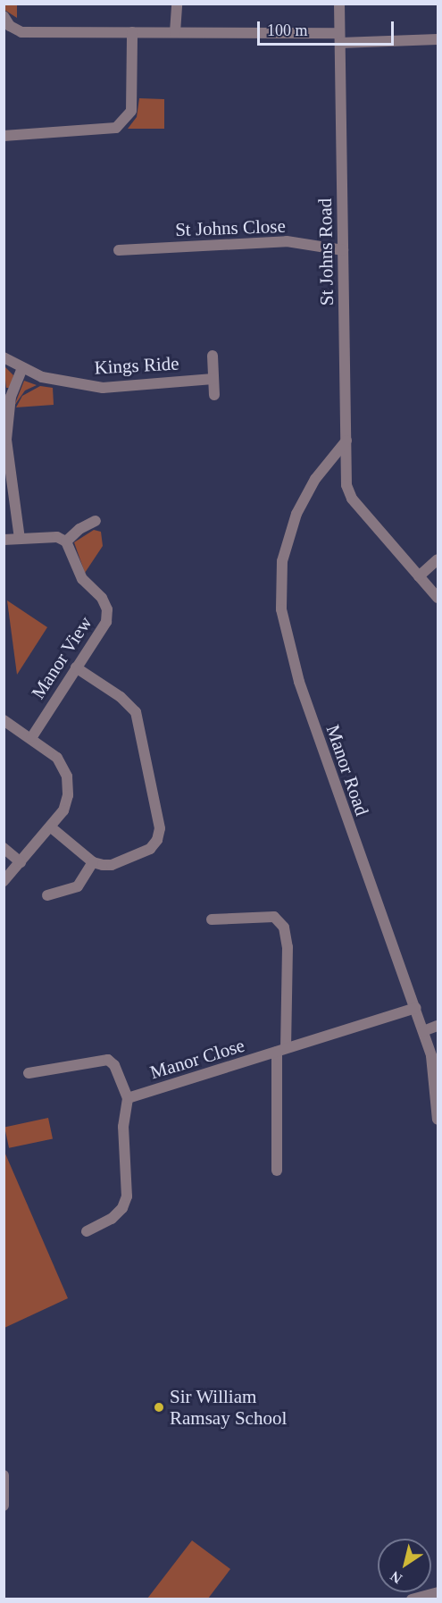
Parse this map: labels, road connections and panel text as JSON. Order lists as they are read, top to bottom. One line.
{"streets":{"street":["St Johns Close","St Johns Road","Kings Ride","Manor View","Manor Road","Manor Close"]},"crossings":[["St Johns Close","St Johns Road"],["St Johns Road","Manor Road"],["Manor Road","Manor Close"]],"places":["Sir William Ramsay School"],"scale_bar":"100 m","north":"bottom left"}
